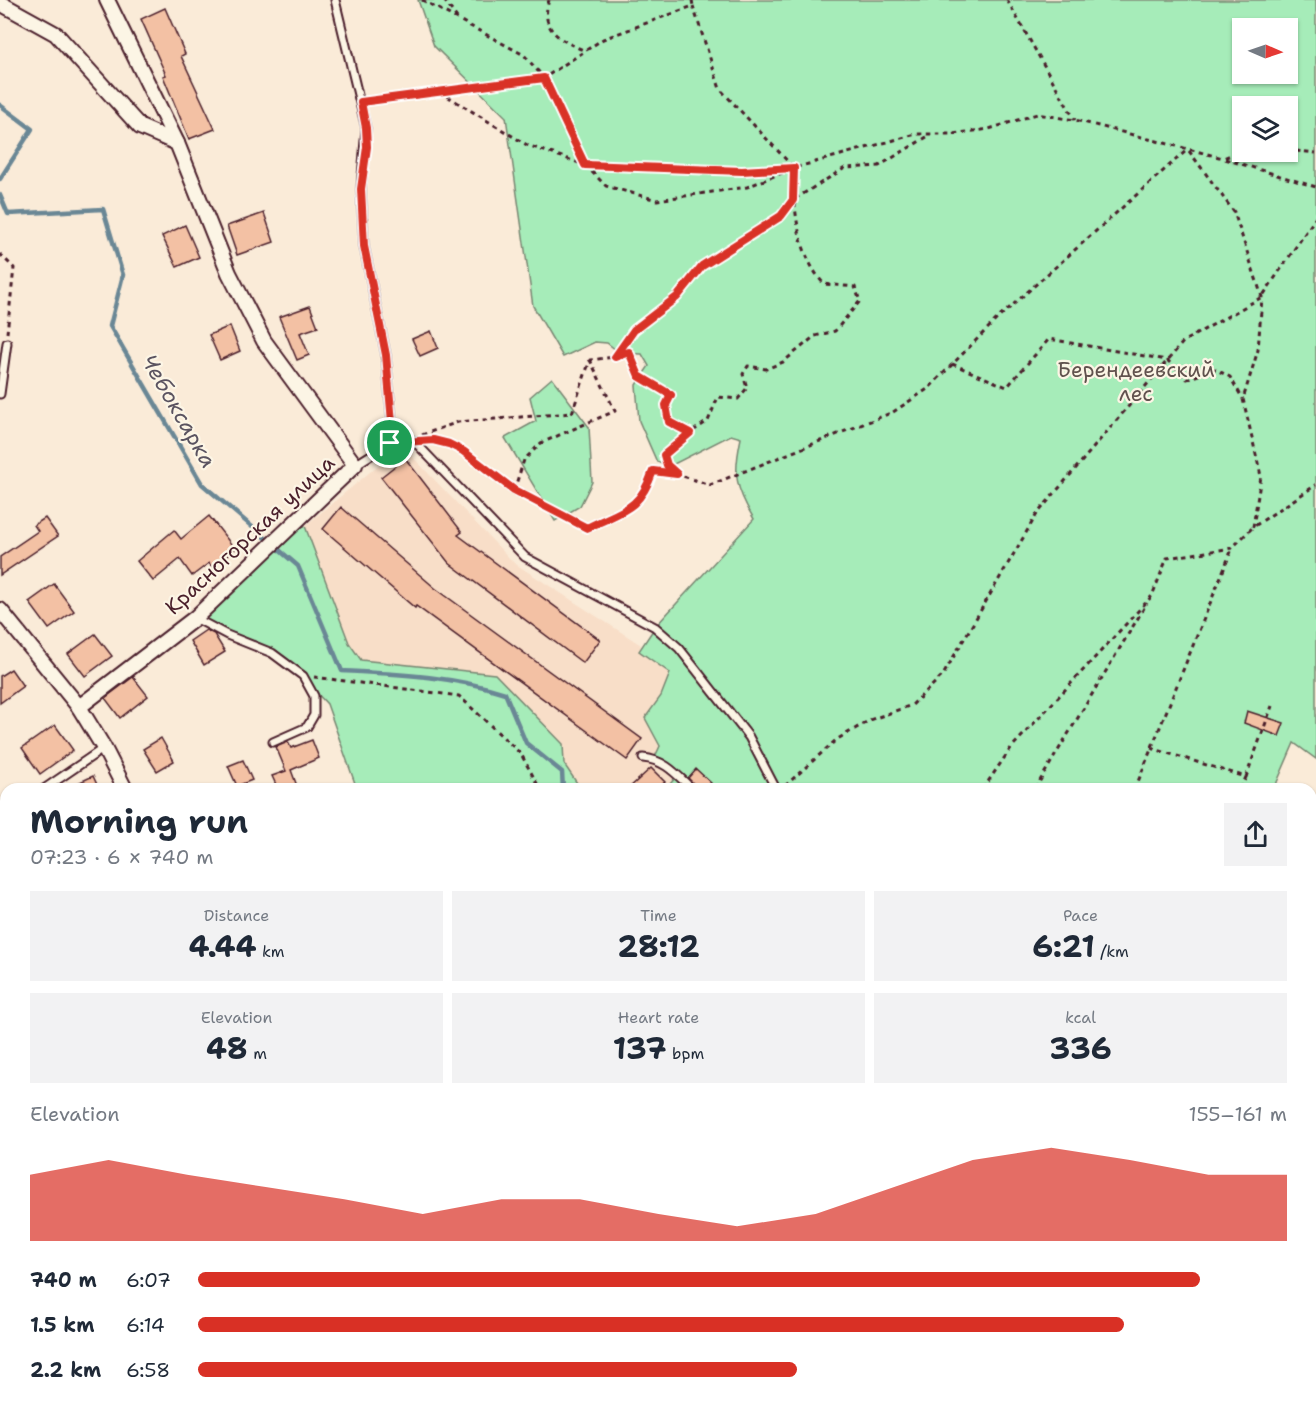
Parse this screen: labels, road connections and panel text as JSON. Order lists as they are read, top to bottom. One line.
{"streets":{"street":["Красногорская улица"]},"water":["Чебоксарка"],"parks":["Берендеевский лес"],"north":"right","page":{"heading":["Morning run","07:23 · 6 × 740 m"],"stats":[["Distance","4.44 km"],["Time","28:12"],["Pace","6:21 /km"],["Elevation","48 m"],["Heart rate","137 bpm"],["kcal","336"]],"chart":["Elevation","155–161 m"],"list":[{"name":"740 m","note":"6:07"},{"name":"1.5 km","note":"6:14"},{"name":"2.2 km","note":"6:58"}]}}
